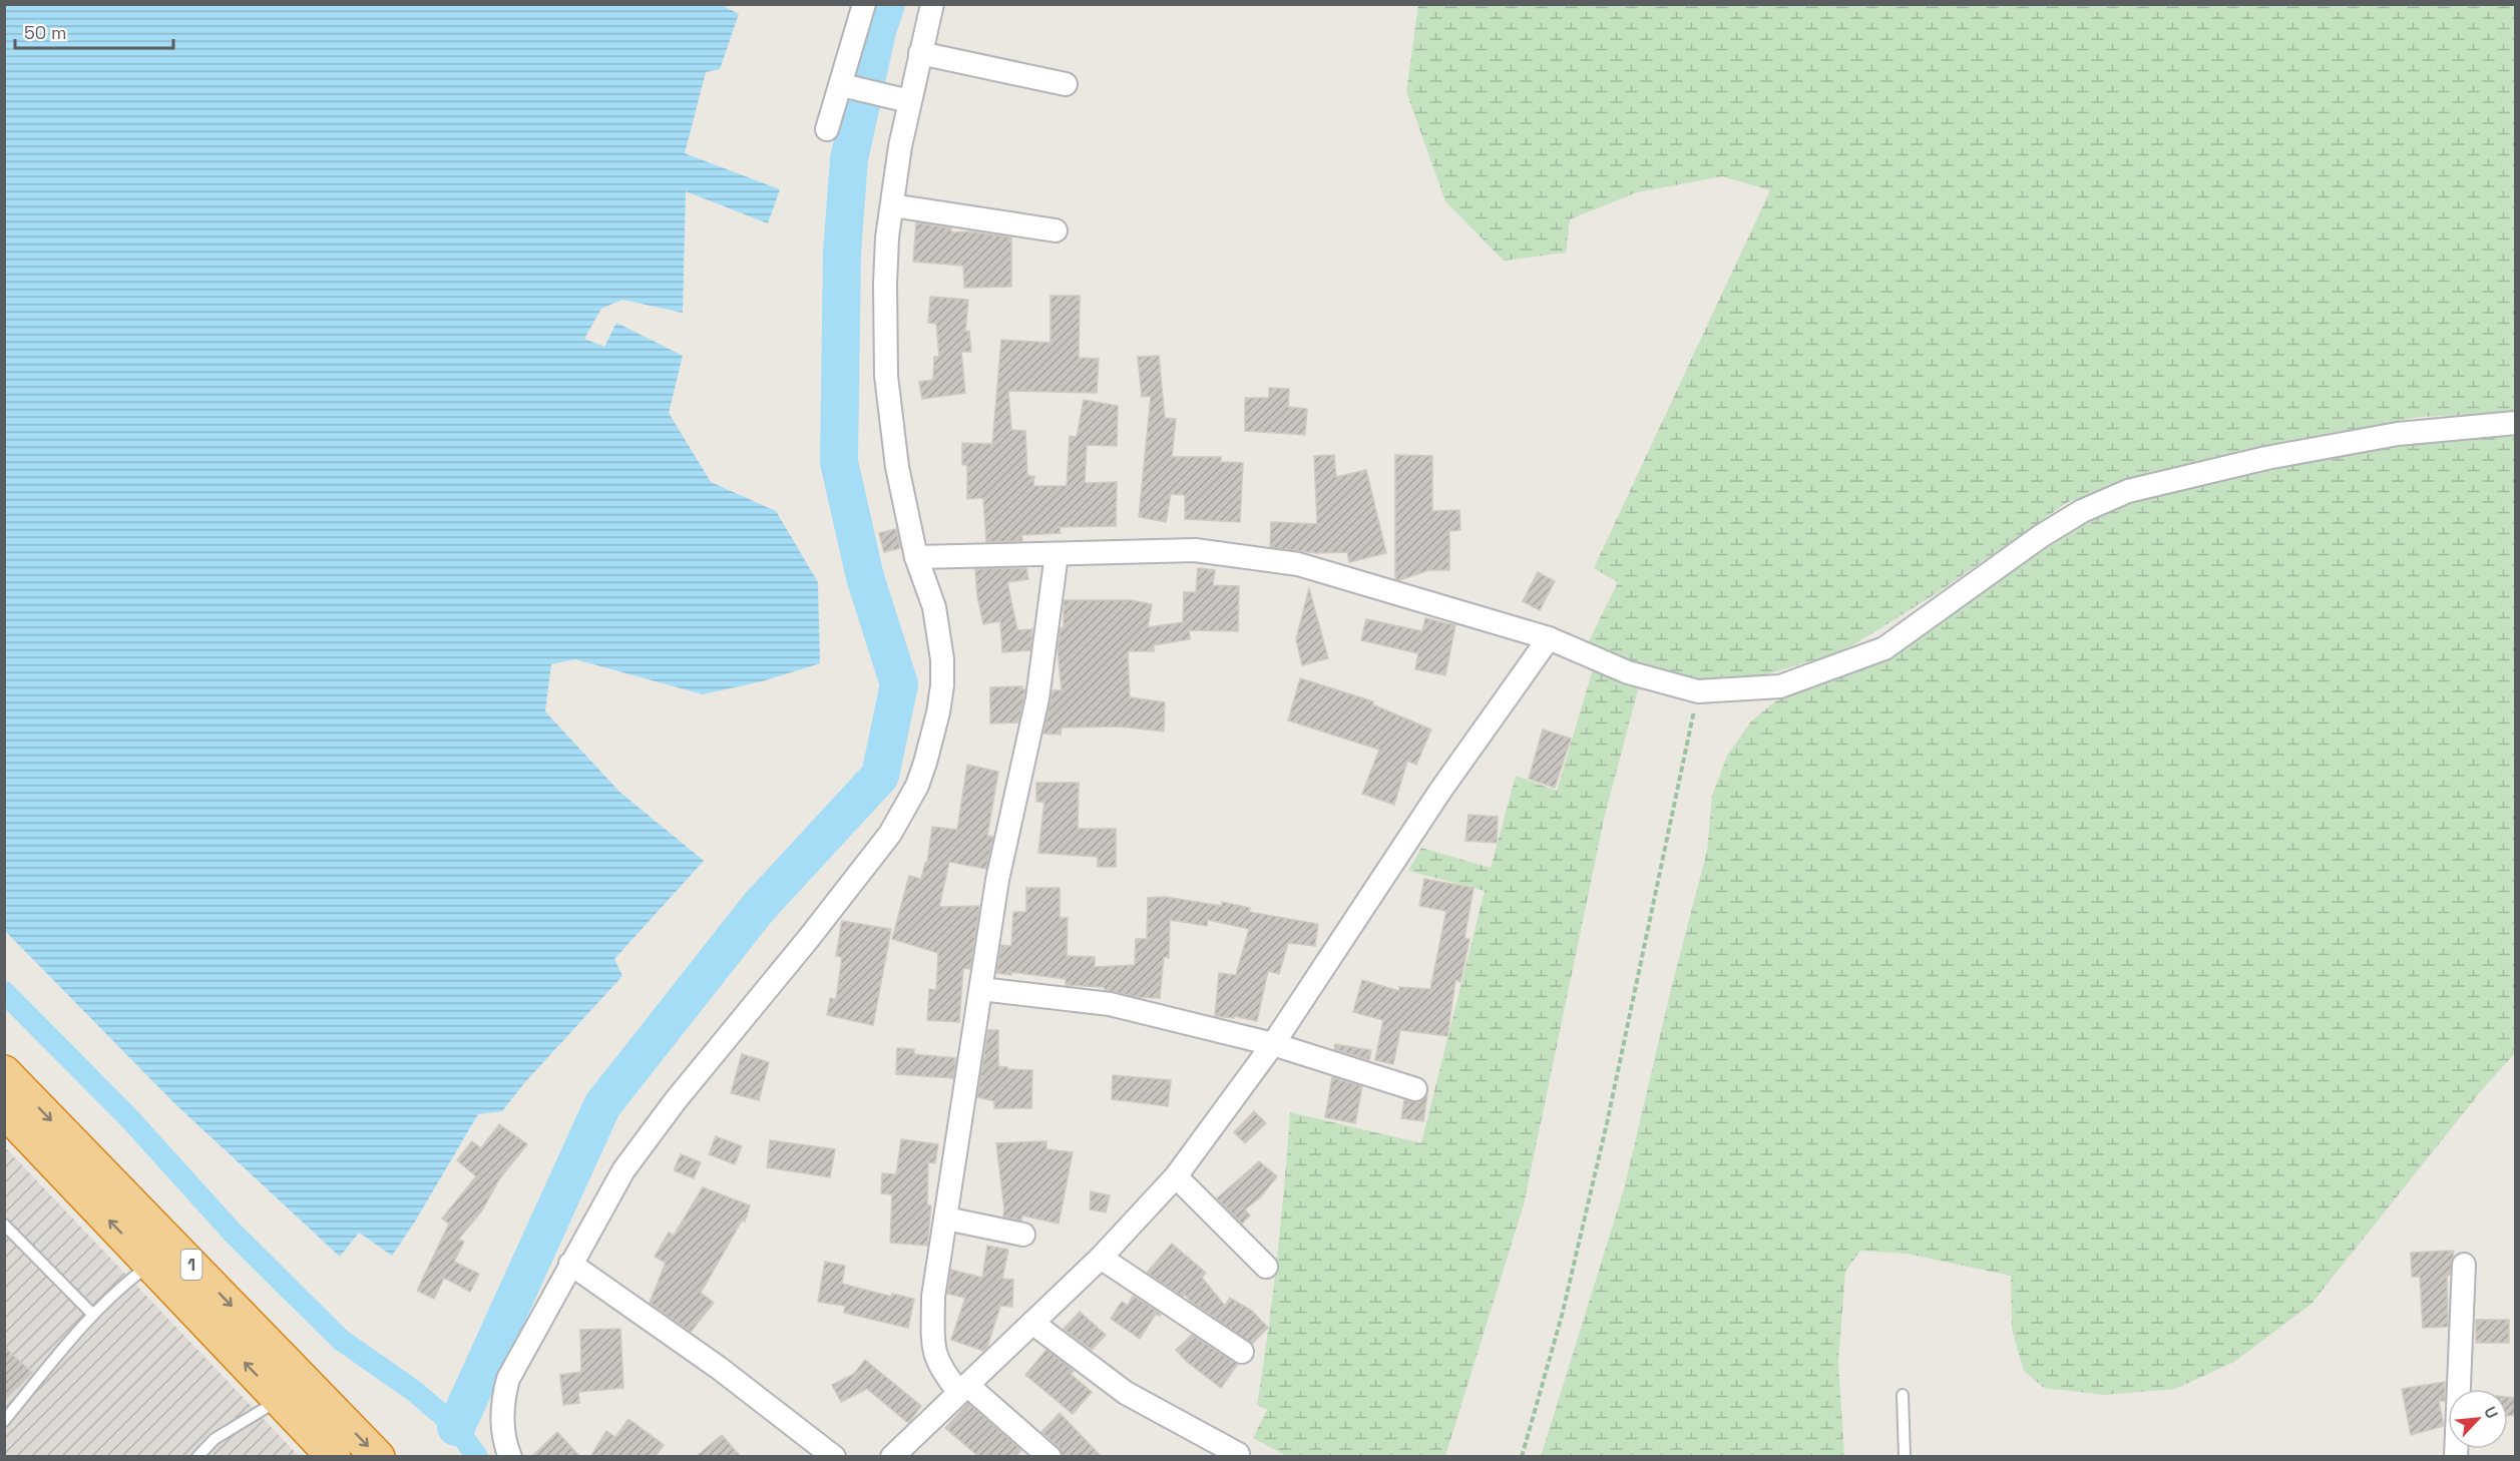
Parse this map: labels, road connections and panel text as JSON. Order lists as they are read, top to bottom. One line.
{"streets":{"highway":["1"]},"scale_bar":"50 m","north":"top right"}
